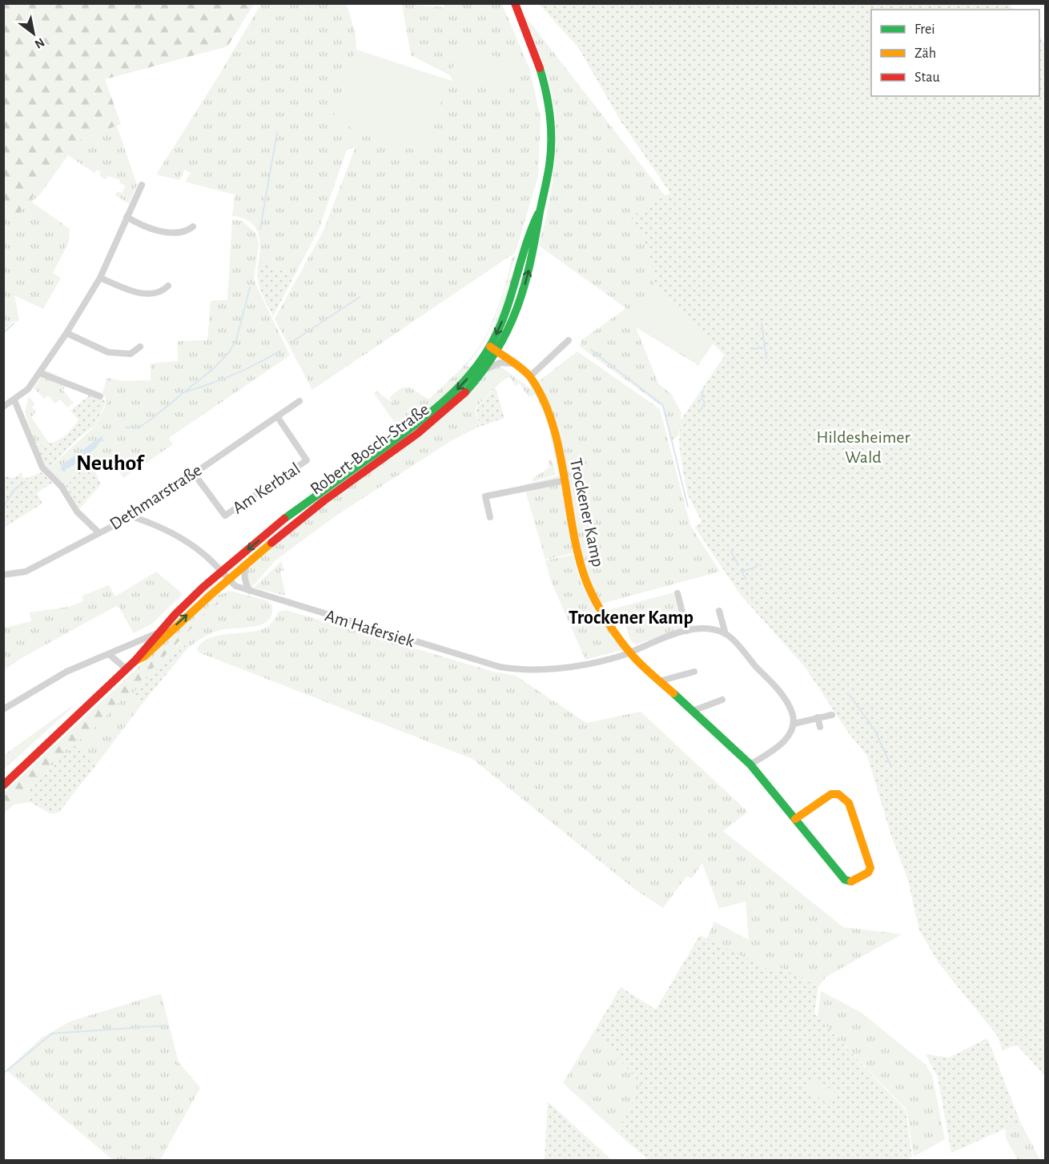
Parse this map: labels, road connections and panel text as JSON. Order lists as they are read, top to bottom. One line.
{"streets":{"main road":["Robert-Bosch-Straße","Trockener Kamp"],"street":["Am Kerbtal","Dethmarstraße","Am Hafersiek"]},"crossings":[["Robert-Bosch-Straße","Trockener Kamp"],["Robert-Bosch-Straße","Am Hafersiek"],["Am Kerbtal","Dethmarstraße"],["Dethmarstraße","Am Hafersiek"],["Trockener Kamp","Am Hafersiek"]],"districts":["Neuhof","Trockener Kamp"],"parks":["Hildesheimer Wald"],"legend":["Frei","Zäh","Stau"],"north":"bottom right"}
